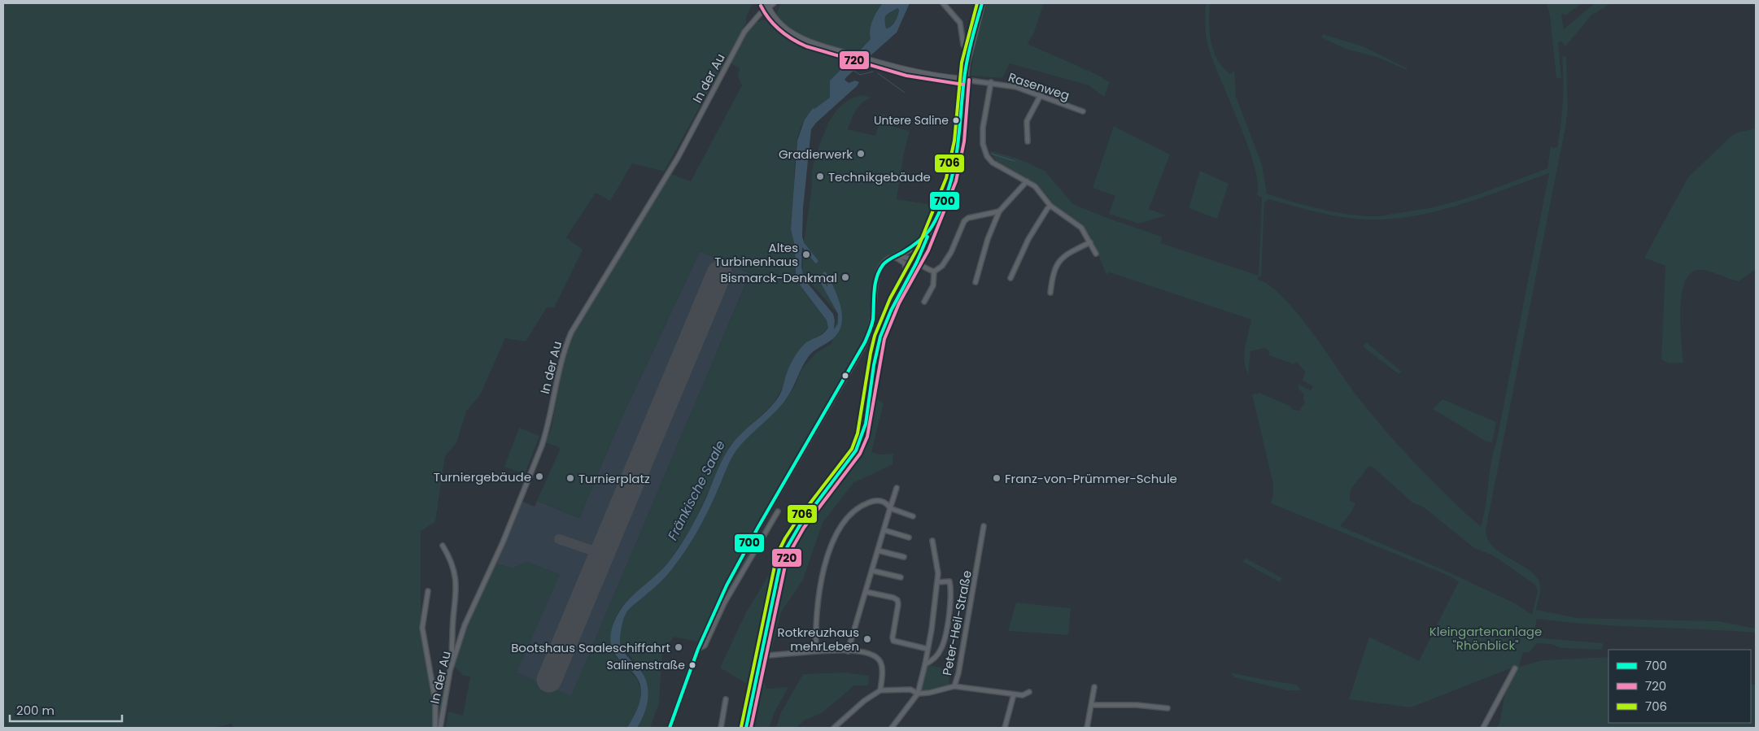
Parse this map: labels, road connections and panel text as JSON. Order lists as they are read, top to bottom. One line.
{"streets":{"street":["In der Au","Rasenweg","Peter-Heil-Straße"]},"water":["Fränkische Saale"],"parks":["Kleingartenanlage \"Rhönblick\""],"places":["Untere Saline","Gradierwerk","Technikgebäude","Altes Turbinenhaus","Bismarck-Denkmal","Turniergebäude","Turnierplatz","Franz-von-Prümmer-Schule","Rotkreuzhaus mehrLeben","Bootshaus Saaleschiffahrt","Salinenstraße"],"lines":["transit line 700","transit line 706","transit line 720"],"legend":["700","720","706"],"scale_bar":"200 m"}
